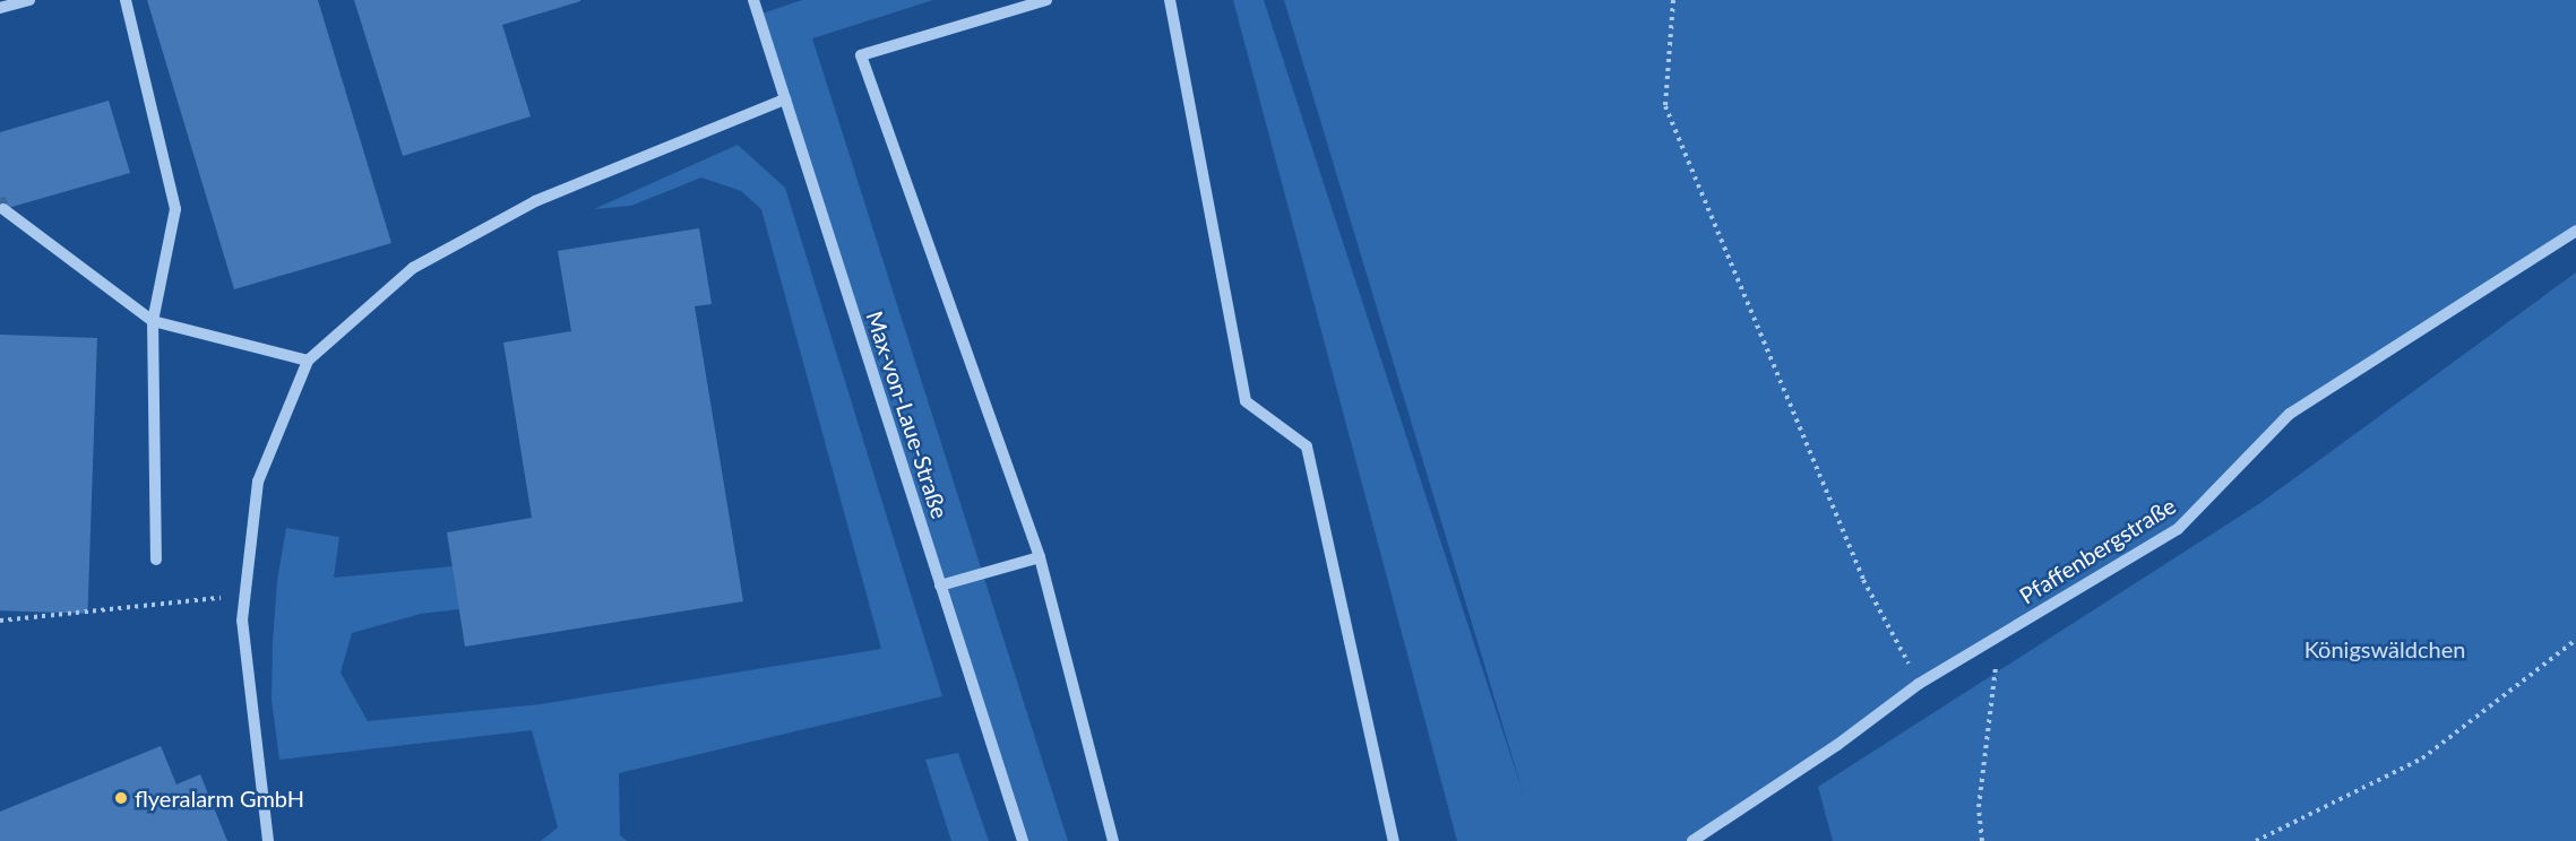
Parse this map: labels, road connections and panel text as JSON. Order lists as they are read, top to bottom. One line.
{"streets":{"street":["Max-von-Laue-Straße","Pfaffenbergstraße"]},"parks":["Königswäldchen"],"places":["flyeralarm GmbH"]}
